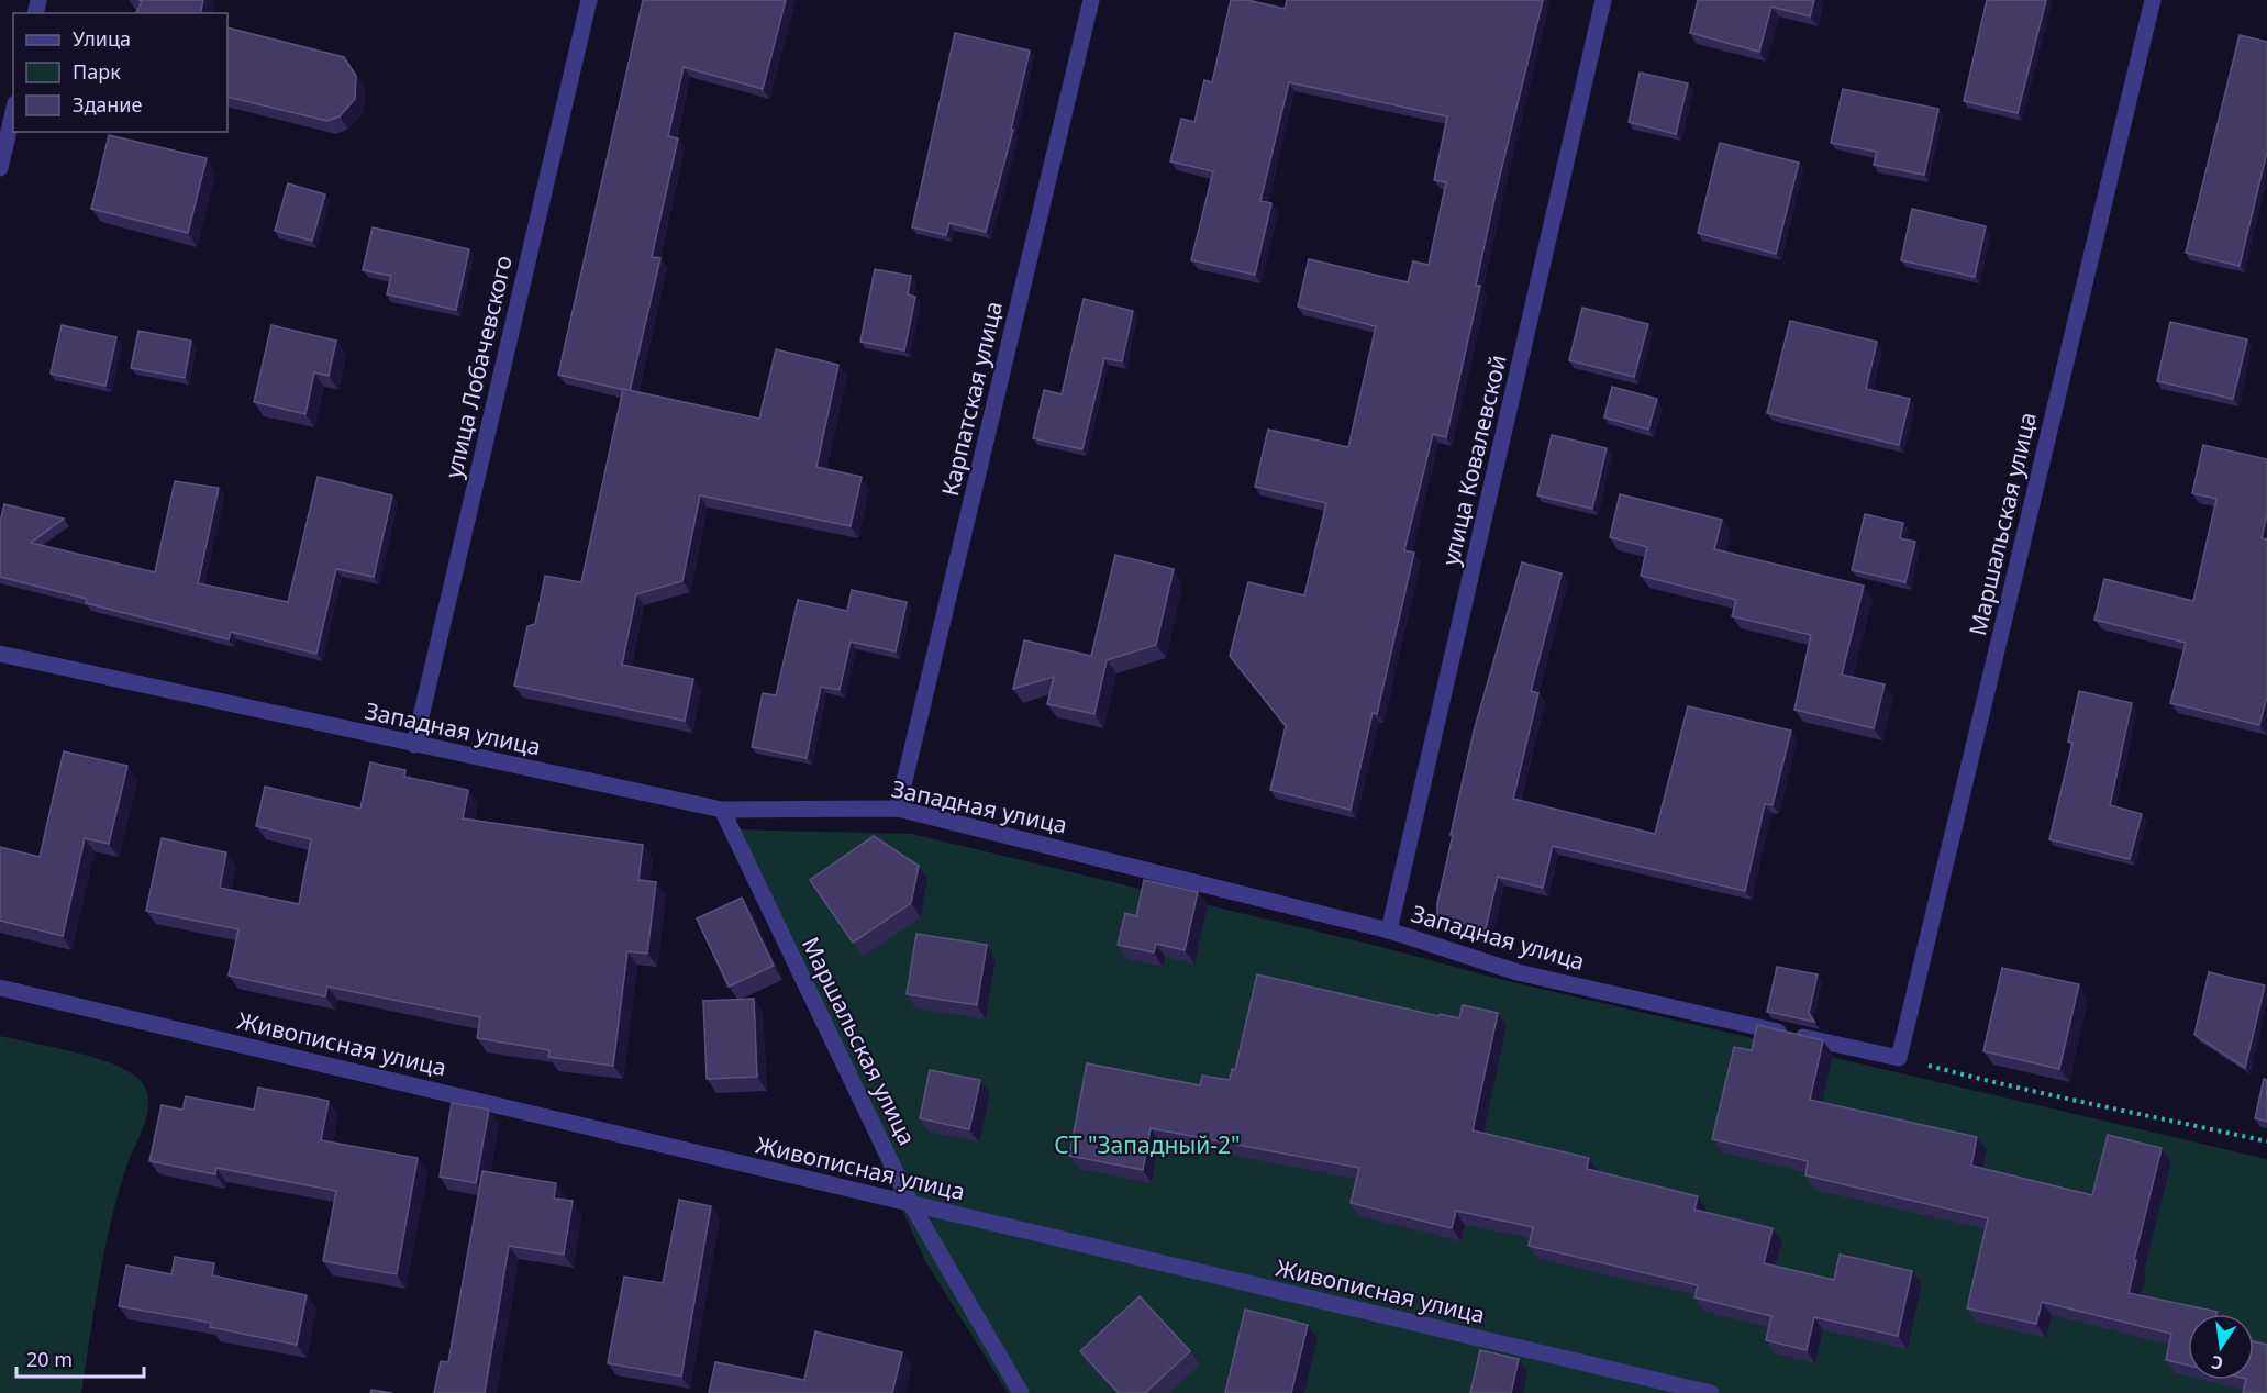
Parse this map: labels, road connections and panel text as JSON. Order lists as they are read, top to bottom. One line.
{"streets":{"street":["улица Лобачевского","Карпатская улица","улица Ковалевской","Маршальская улица","Западная улица","Живописная улица"]},"crossings":[["улица Лобачевского","Западная улица"],["Карпатская улица","Западная улица"],["улица Ковалевской","Западная улица"],["Маршальская улица","Западная улица"],["Маршальская улица","Живописная улица"]],"parks":["СТ \"Западный-2\""],"legend":["Улица","Парк","Здание"],"scale_bar":"20 m","north":"bottom"}
